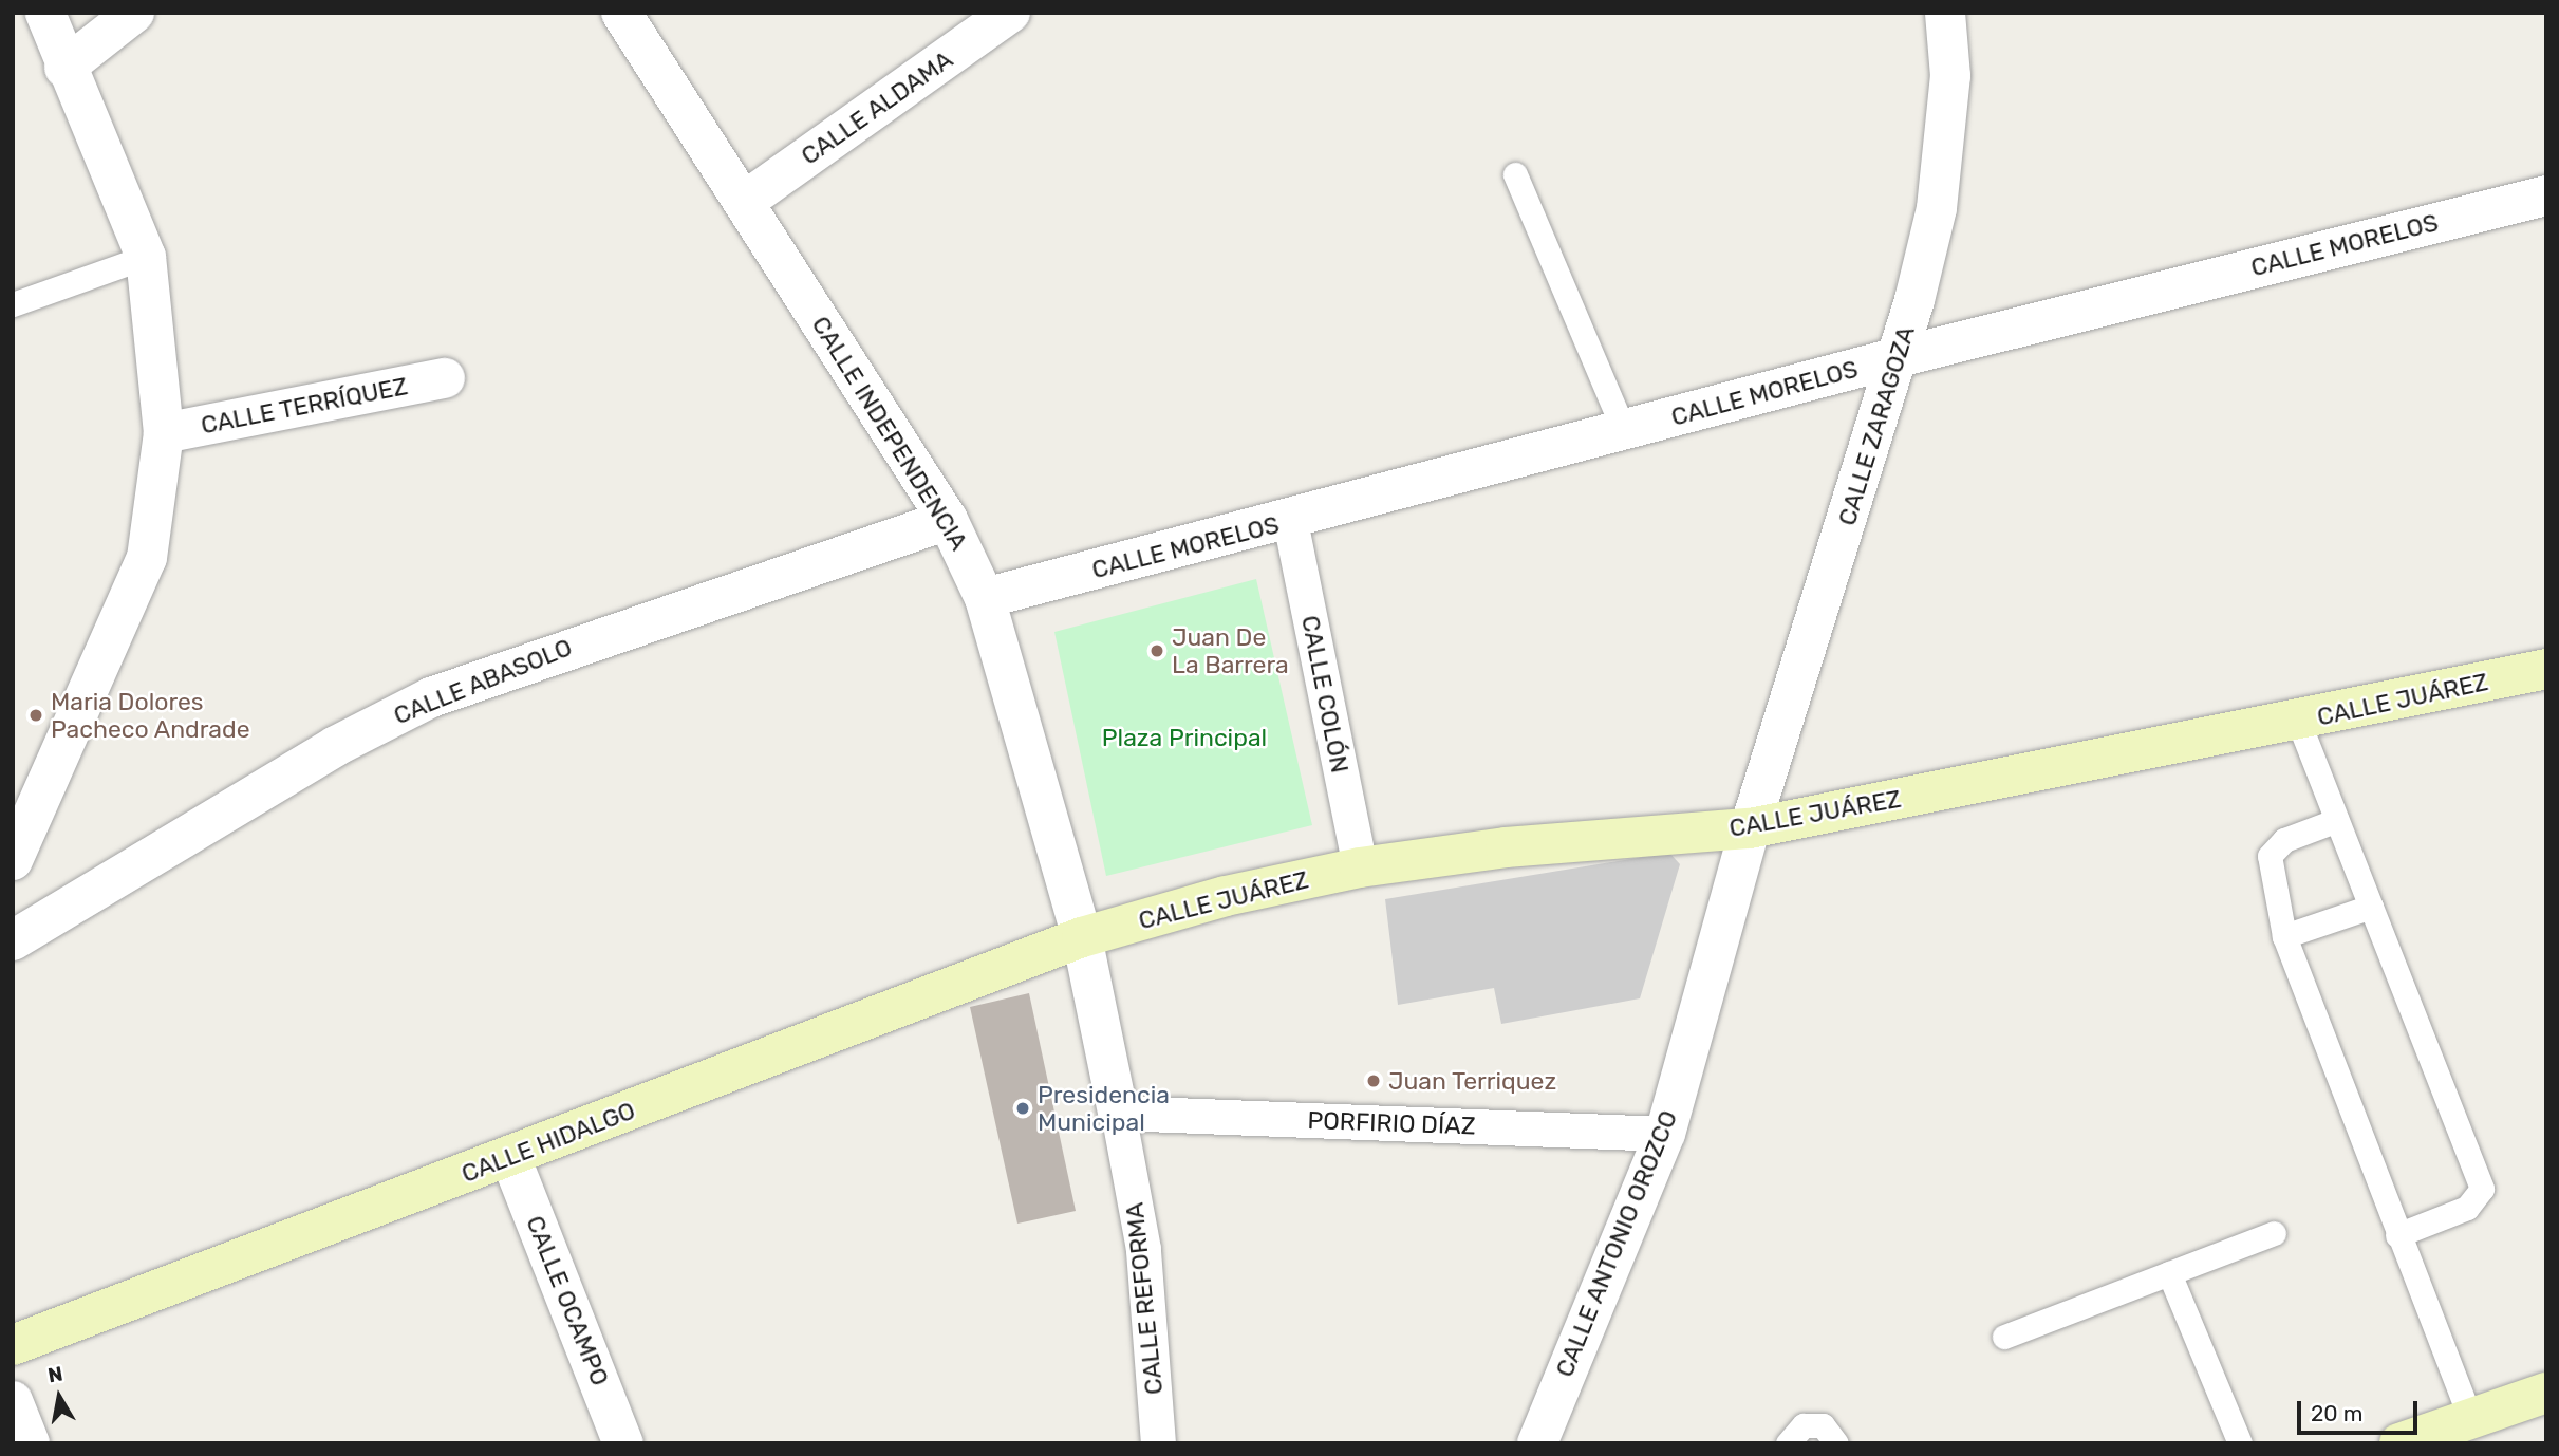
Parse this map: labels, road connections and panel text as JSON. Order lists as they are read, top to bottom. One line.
{"streets":{"main road":["CALLE JUÁREZ","CALLE HIDALGO"],"street":["CALLE ALDAMA","CALLE MORELOS","CALLE TERRÍQUEZ","CALLE ZARAGOZA","CALLE INDEPENDENCIA","CALLE ABASOLO","CALLE COLÓN","PORFIRIO DÍAZ","CALLE ANTONIO OROZCO","CALLE REFORMA","CALLE OCAMPO"]},"crossings":[["CALLE ALDAMA","CALLE INDEPENDENCIA"],["CALLE MORELOS","CALLE ZARAGOZA"],["CALLE MORELOS","CALLE INDEPENDENCIA"],["CALLE MORELOS","CALLE COLÓN"],["CALLE ZARAGOZA","CALLE JUÁREZ"],["CALLE ZARAGOZA","CALLE ANTONIO OROZCO"],["CALLE INDEPENDENCIA","CALLE ABASOLO"],["CALLE INDEPENDENCIA","CALLE JUÁREZ"],["CALLE INDEPENDENCIA","CALLE HIDALGO"],["CALLE INDEPENDENCIA","CALLE REFORMA"],["CALLE COLÓN","CALLE JUÁREZ"],["CALLE JUÁREZ","CALLE HIDALGO"],["CALLE JUÁREZ","CALLE ANTONIO OROZCO"],["CALLE JUÁREZ","CALLE REFORMA"],["PORFIRIO DÍAZ","CALLE ANTONIO OROZCO"],["PORFIRIO DÍAZ","CALLE REFORMA"],["CALLE HIDALGO","CALLE REFORMA"],["CALLE HIDALGO","CALLE OCAMPO"]],"parks":["Plaza Principal"],"places":["Juan De La Barrera","Maria Dolores Pacheco Andrade","Juan Terriquez","Presidencia Municipal"],"scale_bar":"20 m","north":"top"}
